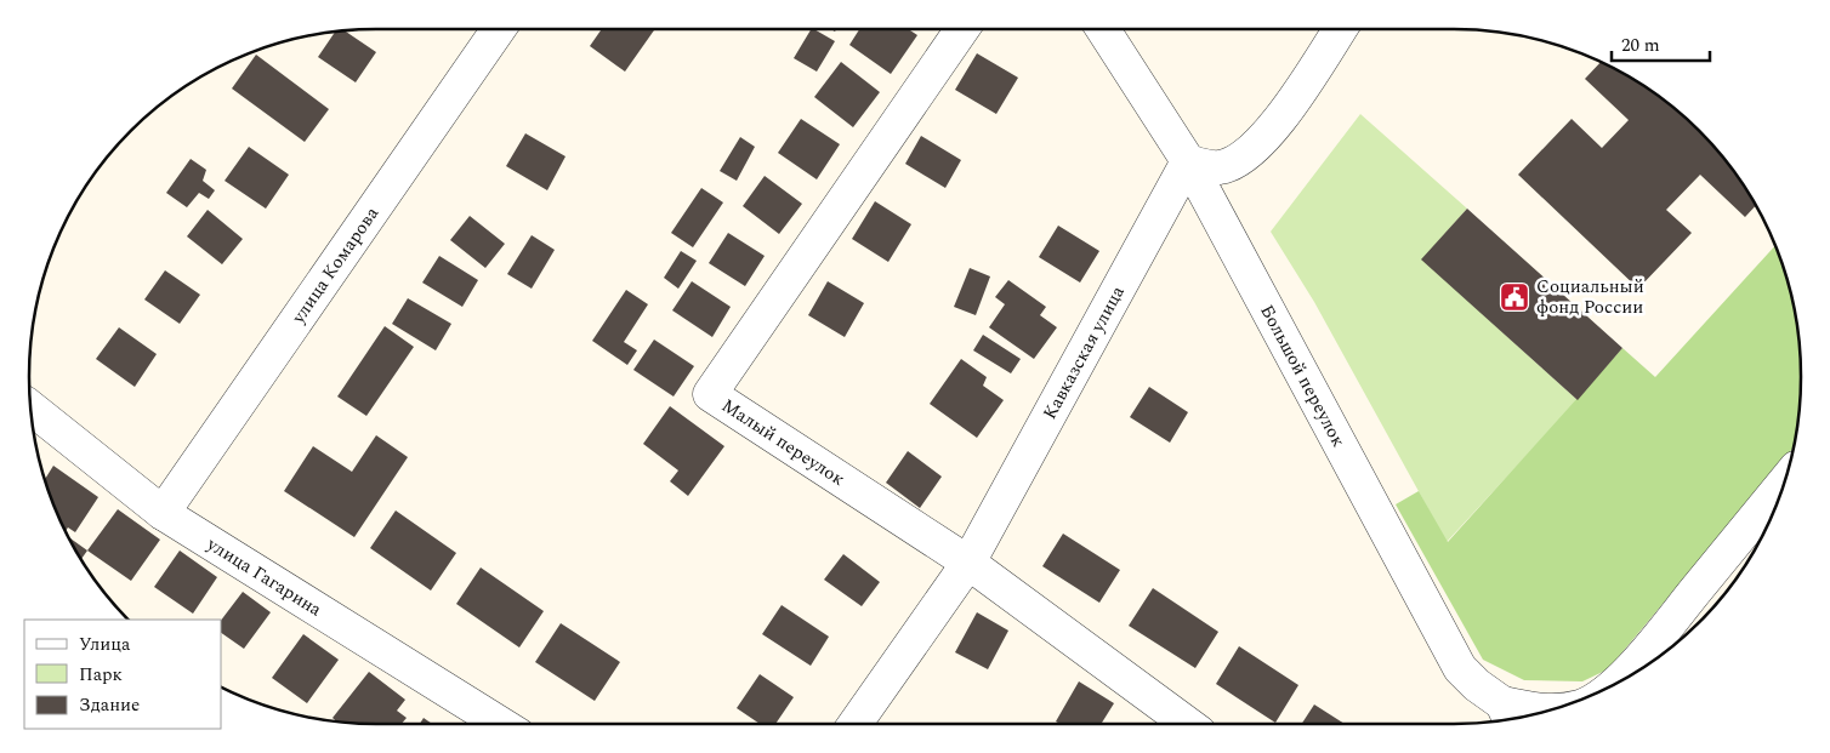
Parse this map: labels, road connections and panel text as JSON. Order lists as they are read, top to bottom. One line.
{"streets":{"street":["улица Комарова","Кавказская улица","Большой переулок","Малый переулок","улица Гагарина"]},"crossings":[["улица Комарова","улица Гагарина"],["Кавказская улица","Большой переулок"],["Кавказская улица","Малый переулок"]],"places":{"public building":["Социальный фонд России"]},"legend":["Улица","Парк","Здание"],"scale_bar":"20 m"}
